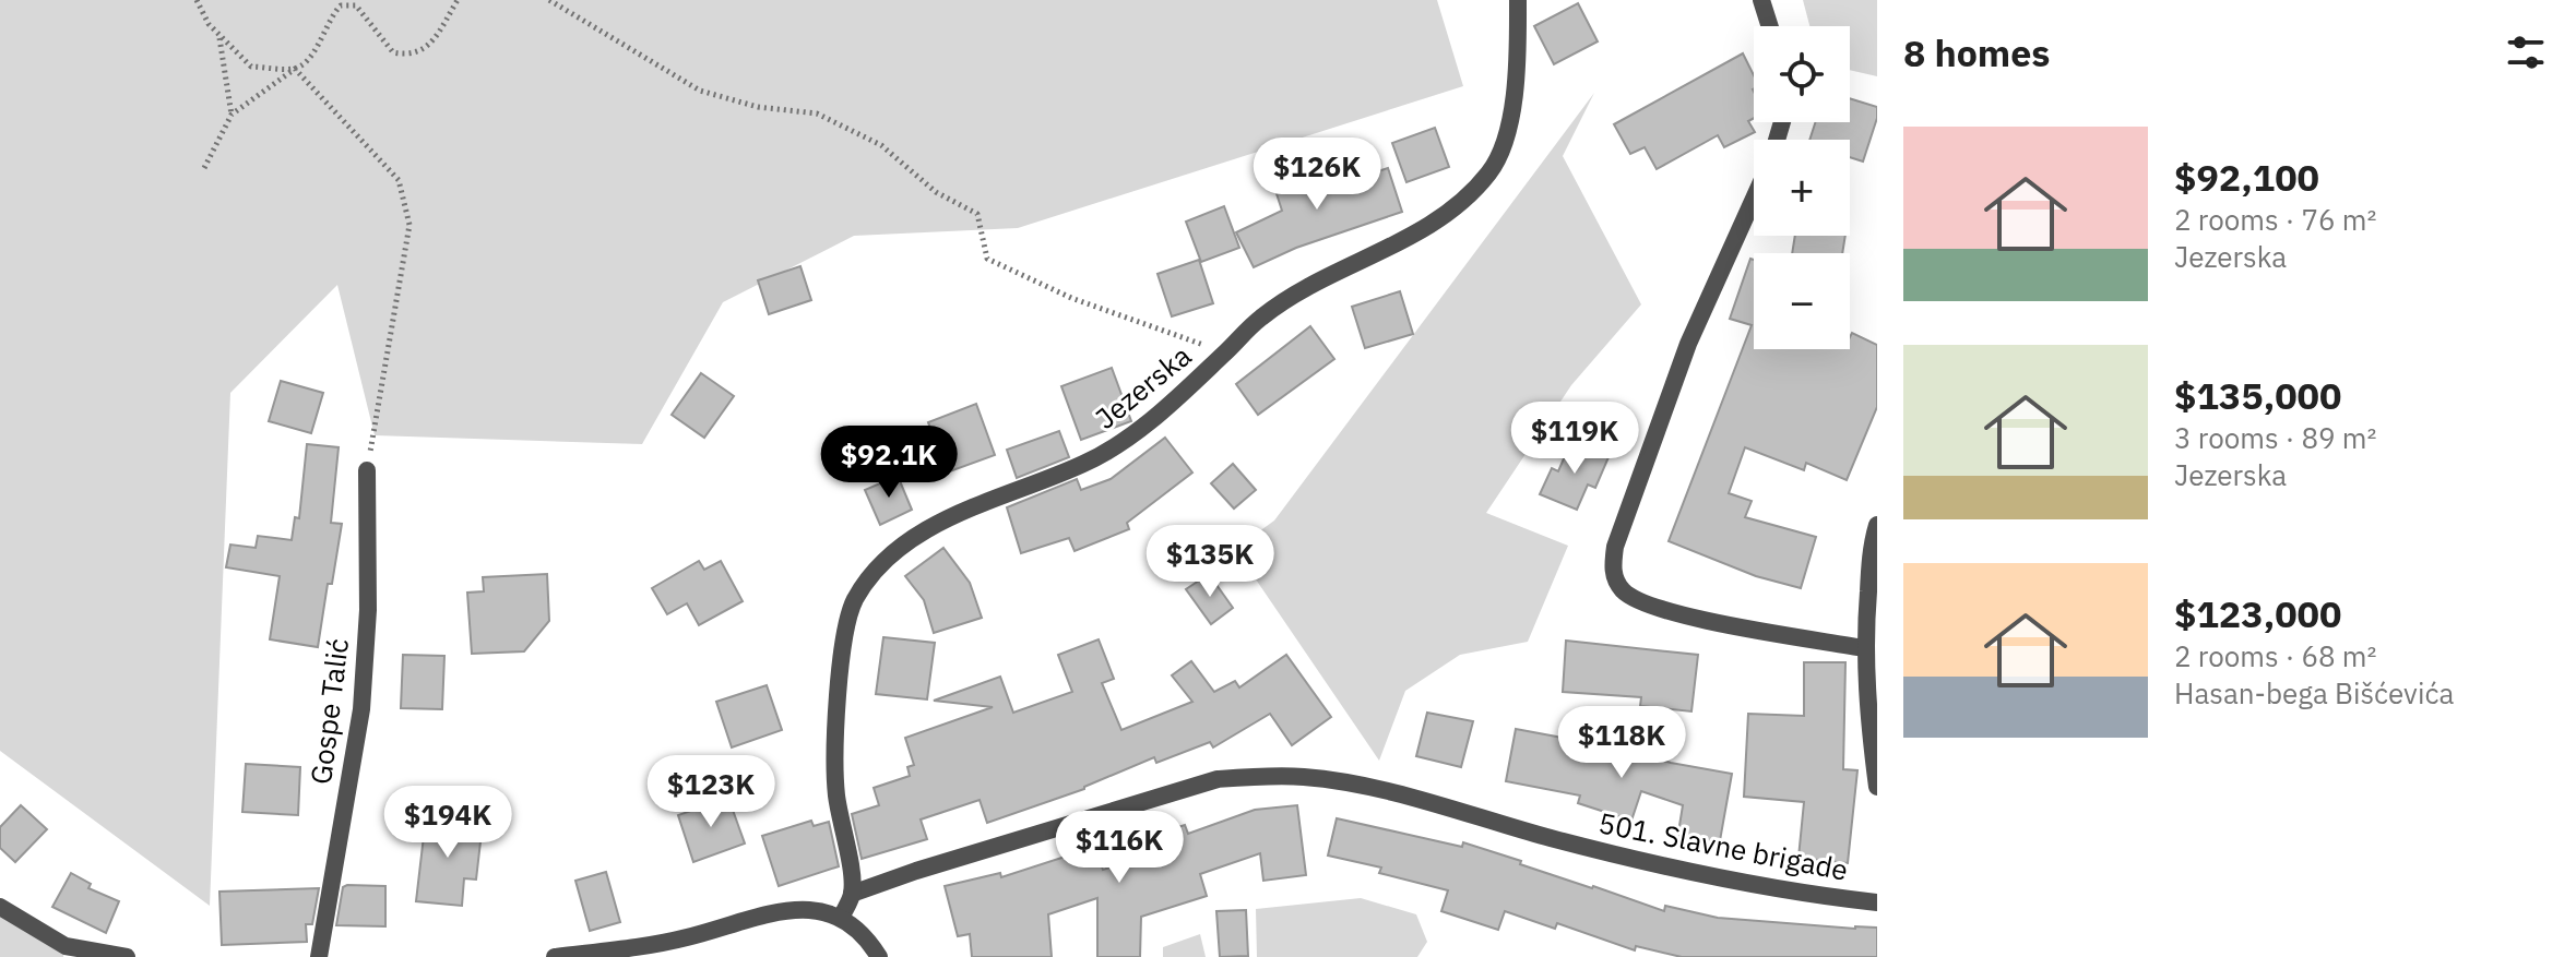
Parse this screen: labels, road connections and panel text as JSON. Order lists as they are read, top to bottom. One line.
{"streets":{"street":["Jezerska","Gospe Talić","501. Slavne brigade"]},"crossings":[["Jezerska","501. Slavne brigade"]],"page":{"heading":"8 homes","map_buttons":["+","−"],"list":[{"name":"$92,100","note":"2 rooms · 76 m² · Jezerska"},{"name":"$135,000","note":"3 rooms · 89 m² · Jezerska"},{"name":"$123,000","note":"2 rooms · 68 m² · Hasan-bega Bišćevića"}],"price":["$126K","$119K","$92.1K","$135K","$118K","$123K","$194K","$116K"]}}
